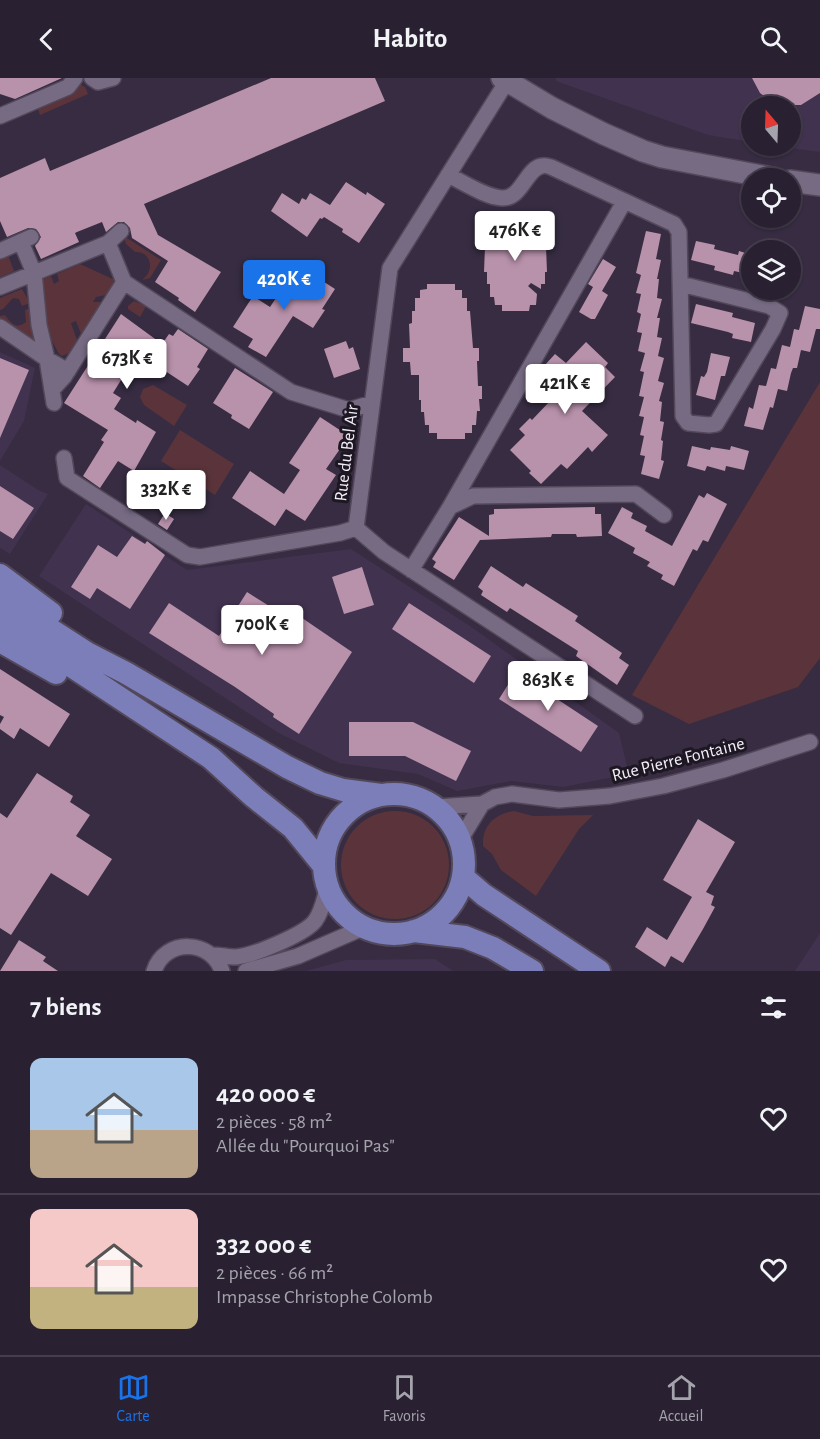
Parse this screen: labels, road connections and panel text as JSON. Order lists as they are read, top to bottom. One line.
{"streets":{"street":["Rue du Bel Air","Rue Pierre Fontaine"]},"north":"top","page":{"header":"Habito","price":["476K €","420K €","673K €","421K €","332K €","700K €","863K €"],"heading":"7 biens","list":[{"name":"420 000 €","note":"2 pièces · 58 m² · Allée du \"Pourquoi Pas\""},{"name":"332 000 €","note":"2 pièces · 66 m² · Impasse Christophe Colomb"}],"tabs":["Carte","Favoris","Accueil"]}}
